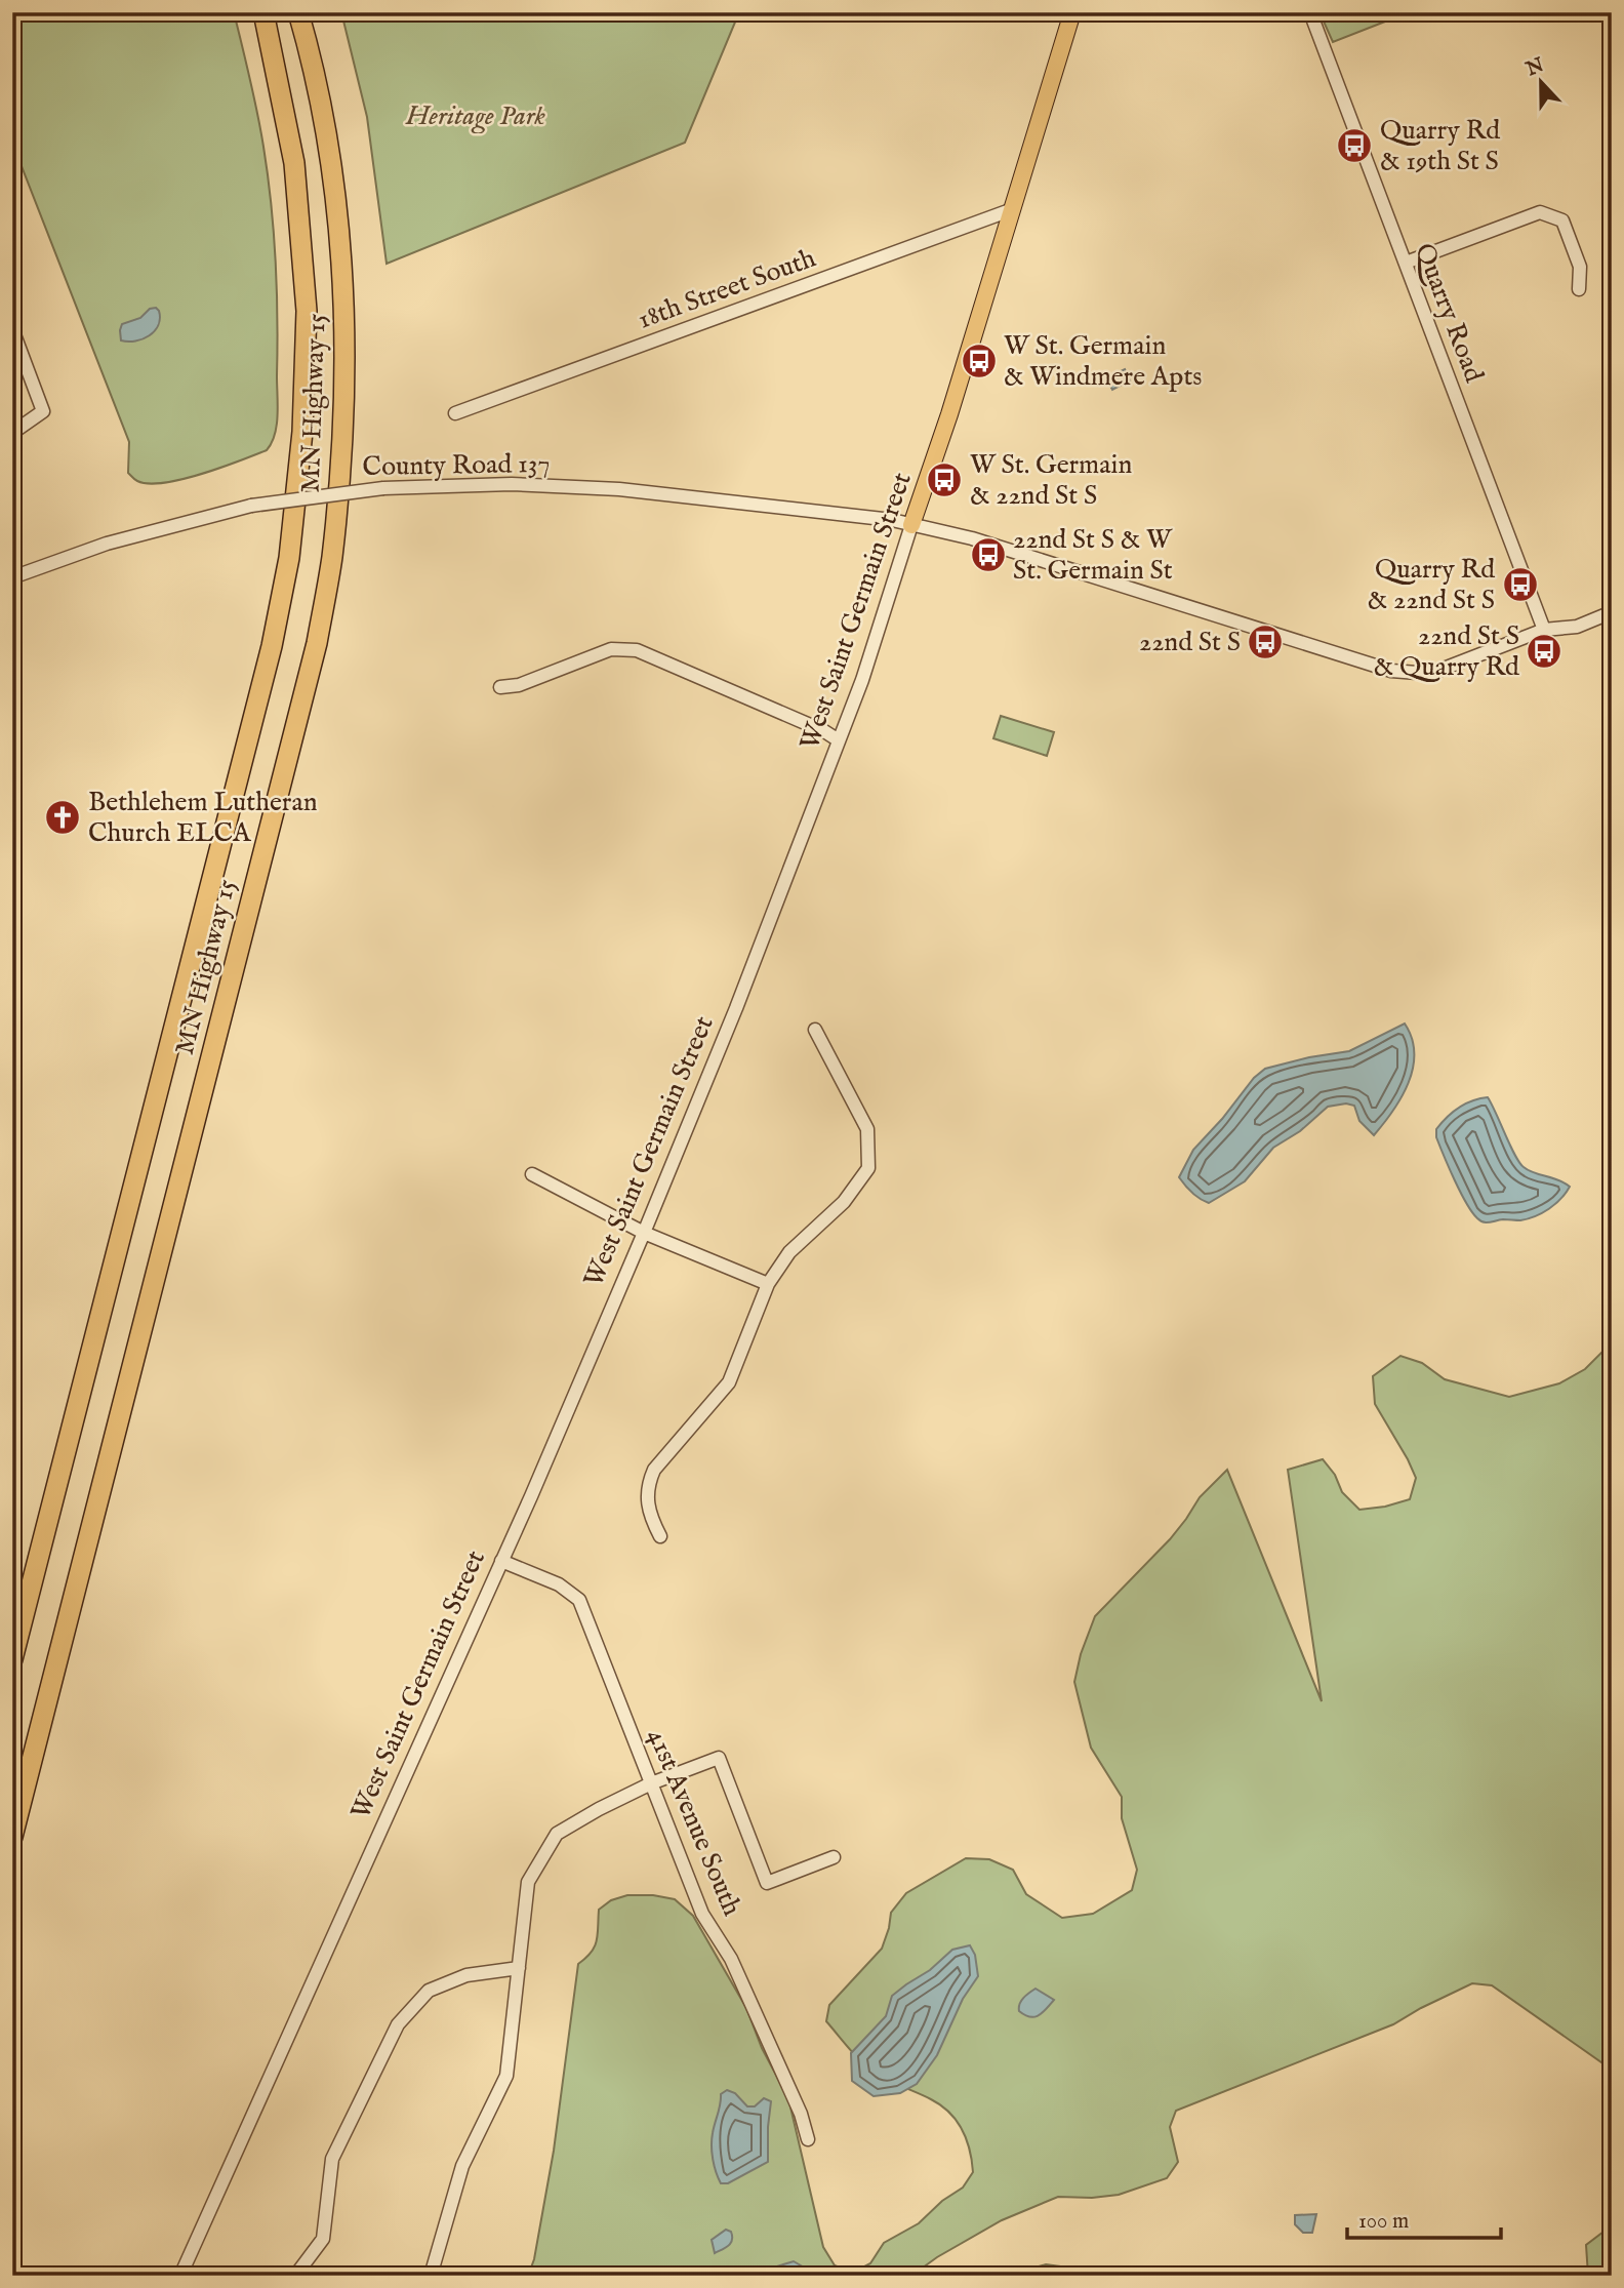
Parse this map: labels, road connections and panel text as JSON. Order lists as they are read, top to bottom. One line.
{"streets":{"highway":["MN Highway 15"],"main road":["West Saint Germain Street"],"street":["18th Street South","Quarry Road","County Road 137","41st Avenue South"]},"crossings":[["18th Street South","West Saint Germain Street"],["Quarry Road","County Road 137"],["County Road 137","West Saint Germain Street"],["West Saint Germain Street","41st Avenue South"]],"parks":["Heritage Park"],"places":{"bus stop":["Quarry Rd & 19th St S","W St. Germain & Windmere Apts","W St. Germain & 22nd St S","22nd St S & W St. Germain St","Quarry Rd & 22nd St S","22nd St S","22nd St S & Quarry Rd"],"church":["Bethlehem Lutheran Church ELCA"]},"scale_bar":"100 m","north":"top"}
